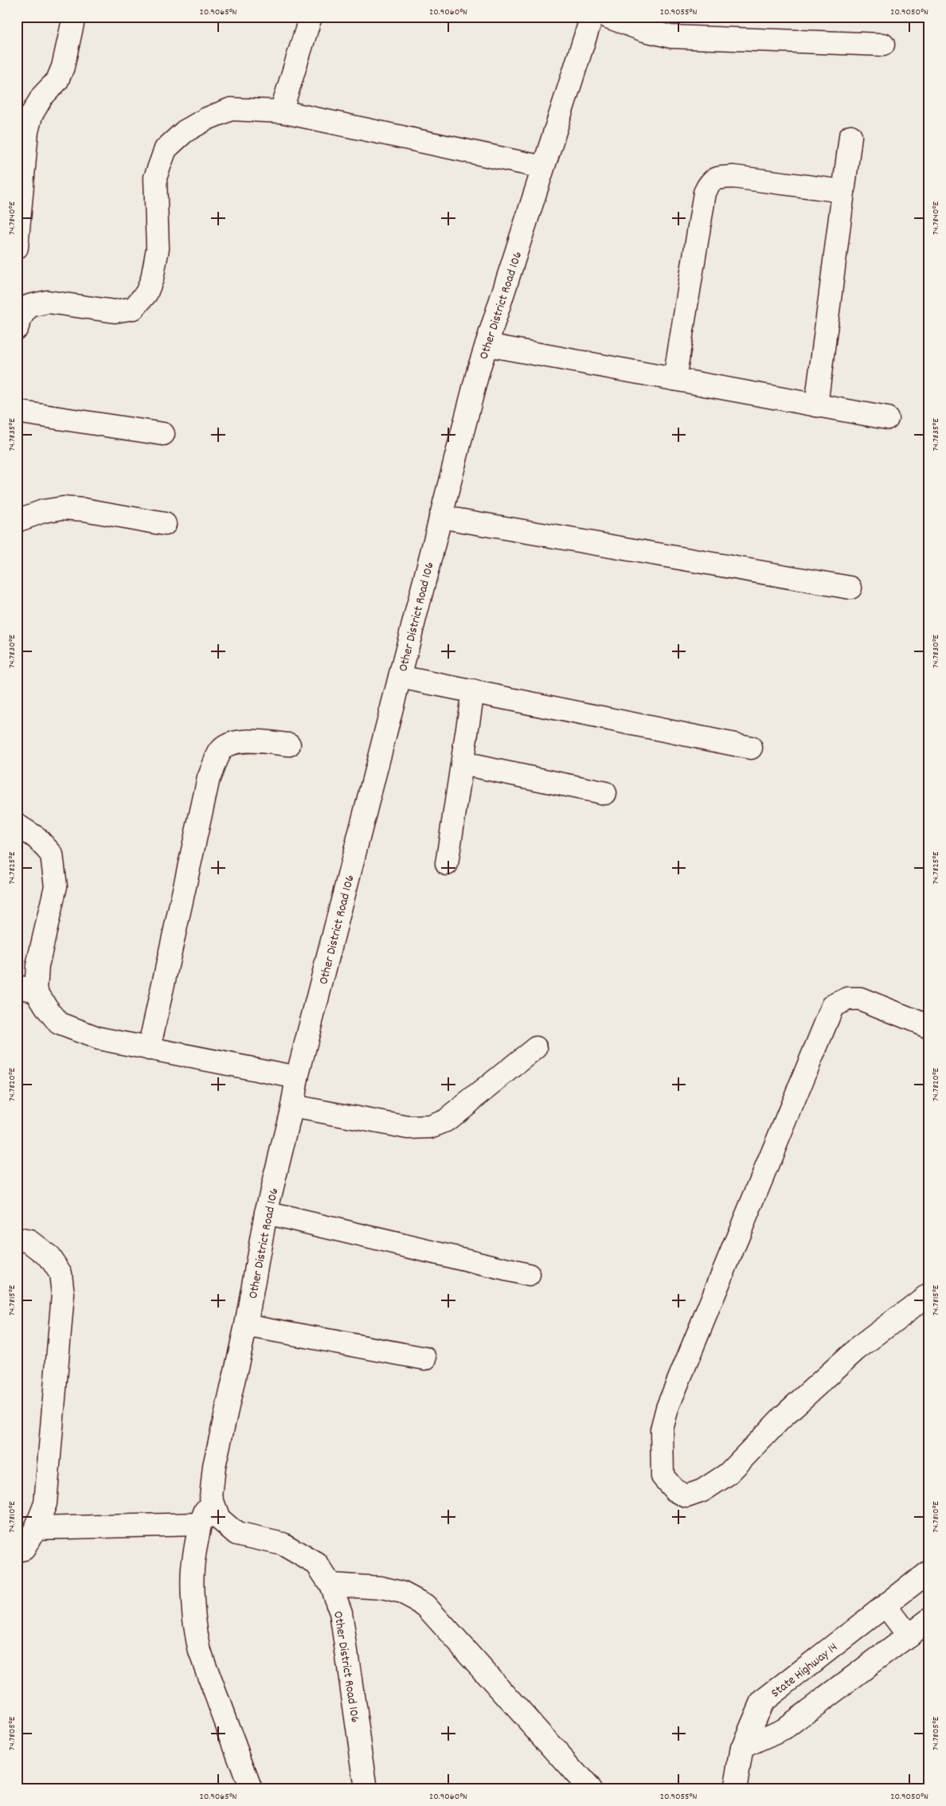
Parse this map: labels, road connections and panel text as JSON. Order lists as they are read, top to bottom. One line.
{"streets":{"street":["Other District Road 106","State Highway 14"]},"coordinates":["20.9065°N","20.9060°N","20.9055°N","20.9050°N","74.7840°E","74.7835°E","74.7830°E","74.7825°E","74.7820°E","74.7815°E","74.7810°E","74.7805°E"]}
